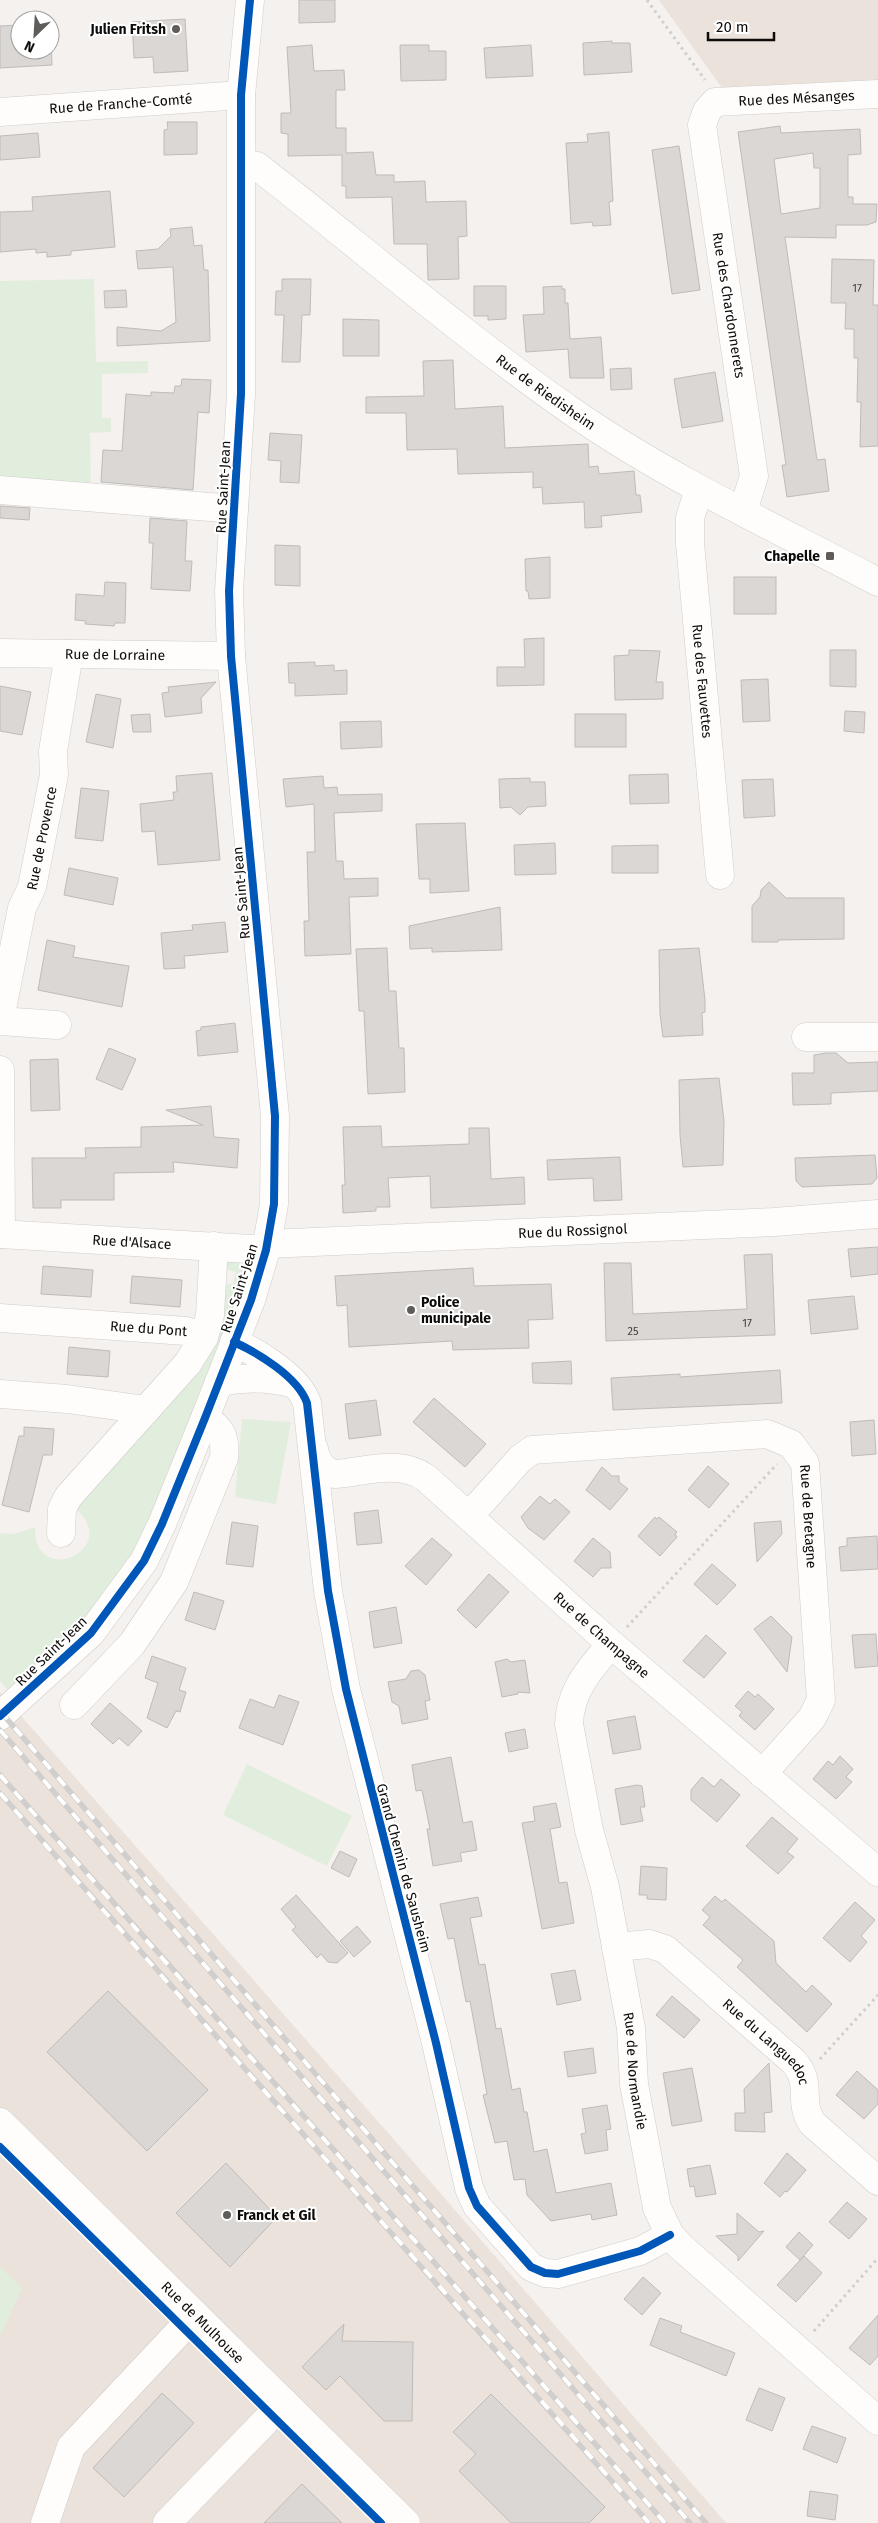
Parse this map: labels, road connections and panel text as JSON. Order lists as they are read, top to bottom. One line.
{"streets":{"street":["Rue des Mésanges","Rue de Franche-Comté","Rue des Chardonnerets","Rue de Riedisheim","Rue Saint-Jean","Rue de Lorraine","Rue des Fauvettes","Rue de Provence","Rue du Rossignol","Rue d'Alsace","Rue du Pont","Rue de Bretagne","Rue de Champagne","Grand Chemin de Sausheim","Rue du Languedoc","Rue de Normandie","Rue de Mulhouse"]},"crossings":[["Rue des Mésanges","Rue des Chardonnerets"],["Rue de Franche-Comté","Rue Saint-Jean"],["Rue des Chardonnerets","Rue de Riedisheim"],["Rue de Riedisheim","Rue Saint-Jean"],["Rue de Riedisheim","Rue des Fauvettes"],["Rue Saint-Jean","Rue de Lorraine"],["Rue Saint-Jean","Rue du Rossignol"],["Rue Saint-Jean","Rue d'Alsace"],["Rue Saint-Jean","Rue du Pont"],["Rue Saint-Jean","Grand Chemin de Sausheim"],["Rue de Lorraine","Rue de Provence"],["Rue du Rossignol","Rue d'Alsace"],["Rue d'Alsace","Rue du Pont"],["Rue de Bretagne","Rue de Champagne"],["Rue de Champagne","Grand Chemin de Sausheim"],["Rue de Champagne","Rue de Normandie"],["Grand Chemin de Sausheim","Rue de Normandie"],["Rue du Languedoc","Rue de Normandie"]],"places":{"other":["Julien Fritsh","Police municipale","Franck et Gil"],"transit":["Chapelle"]},"house_numbers":["17","17","25"],"scale_bar":"20 m","north":"bottom left"}
